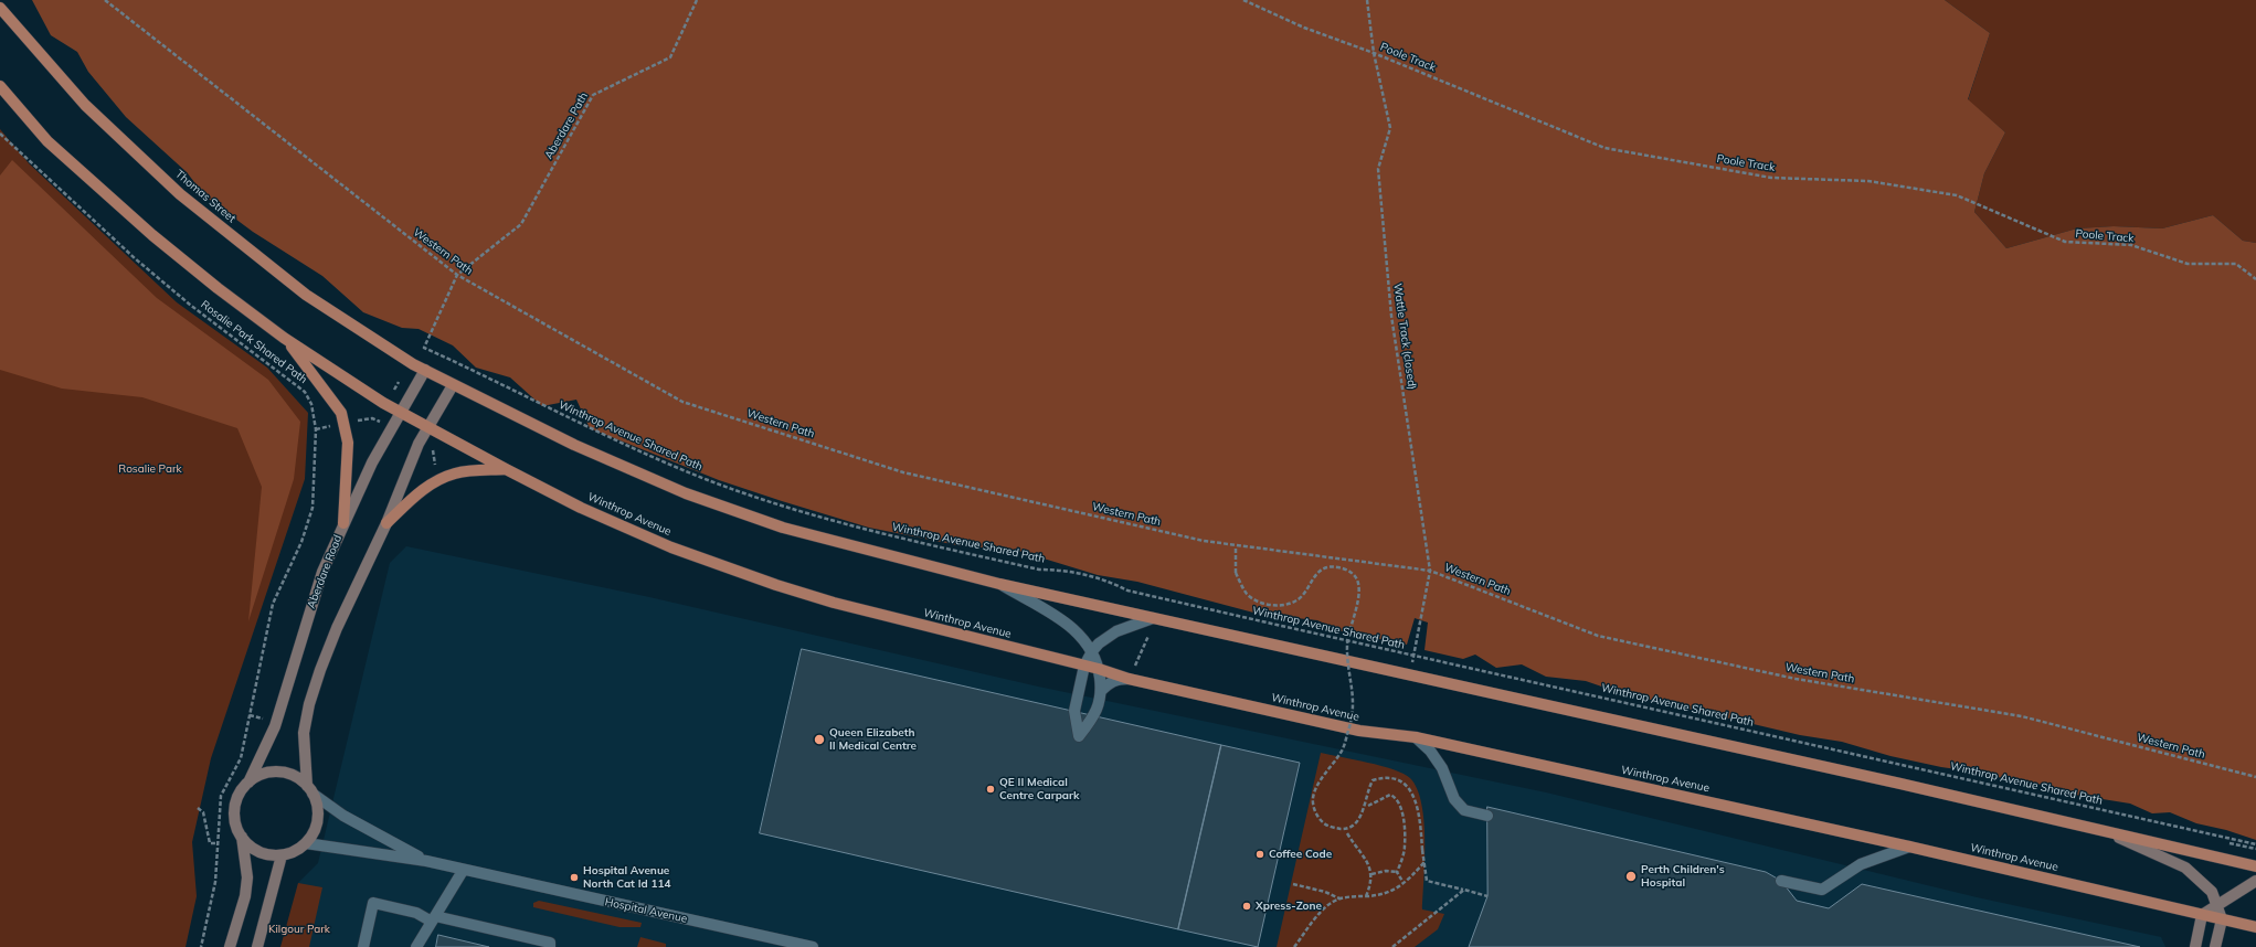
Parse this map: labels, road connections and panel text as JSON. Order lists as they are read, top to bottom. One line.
{"streets":{"main road":["Thomas Street","Winthrop Avenue","Aberdare Road"],"lane":["Hospital Avenue"],"path":["Poole Track","Aberdare Path","Western Path","Wattle Track (closed)","Rosalie Park Shared Path","Winthrop Avenue Shared Path"]},"crossings":[["Poole Track","Wattle Track (closed)"],["Aberdare Path","Western Path"],["Aberdare Path","Winthrop Avenue Shared Path"],["Thomas Street","Aberdare Road"],["Western Path","Wattle Track (closed)"],["Western Path","Winthrop Avenue Shared Path"],["Wattle Track (closed)","Winthrop Avenue Shared Path"],["Winthrop Avenue","Aberdare Road"],["Aberdare Road","Hospital Avenue"]],"parks":["Rosalie Park","Kilgour Park"],"places":["Queen Elizabeth II Medical Centre","QE II Medical Centre Carpark","Coffee Code","Perth Children's Hospital","Hospital Avenue North Cat Id 114","Xpress-Zone"]}
